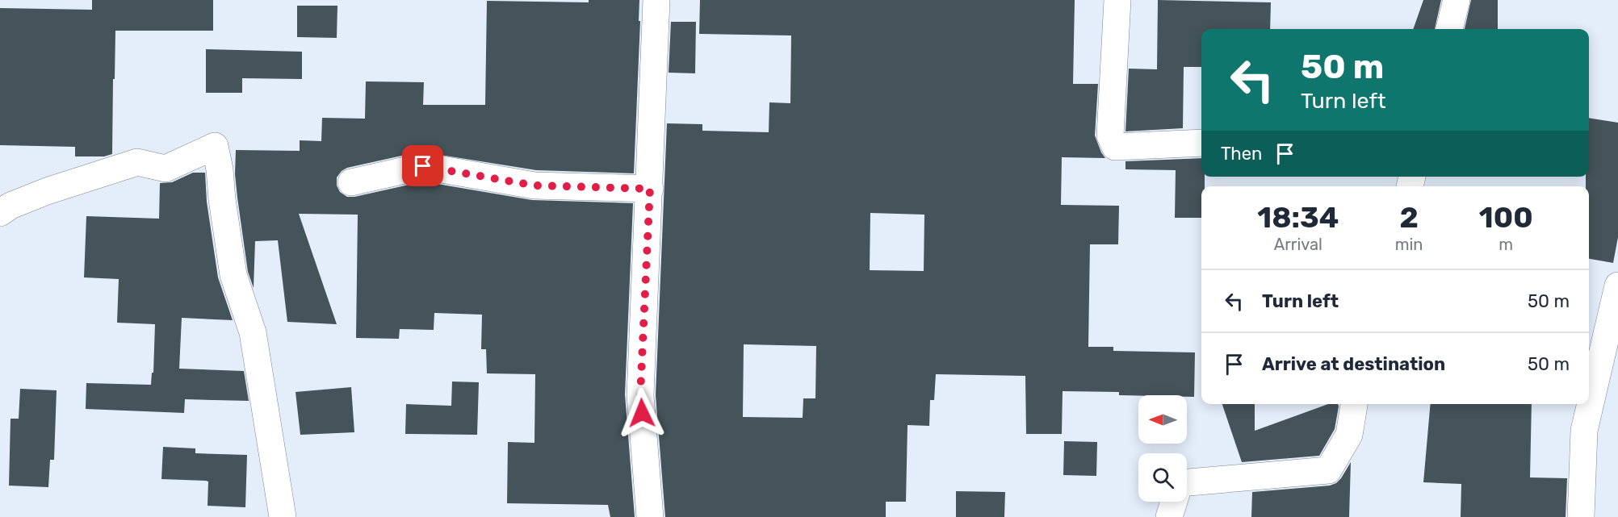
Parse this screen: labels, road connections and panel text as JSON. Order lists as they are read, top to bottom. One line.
{"north":"left","page":{"turn":["50 m","Turn left"],"then":"Then","eta":["18:34","Arrival","2","min","100","m"],"list":[{"name":"Turn left","value":"50 m"},{"name":"Arrive at destination","value":"50 m"}]}}
